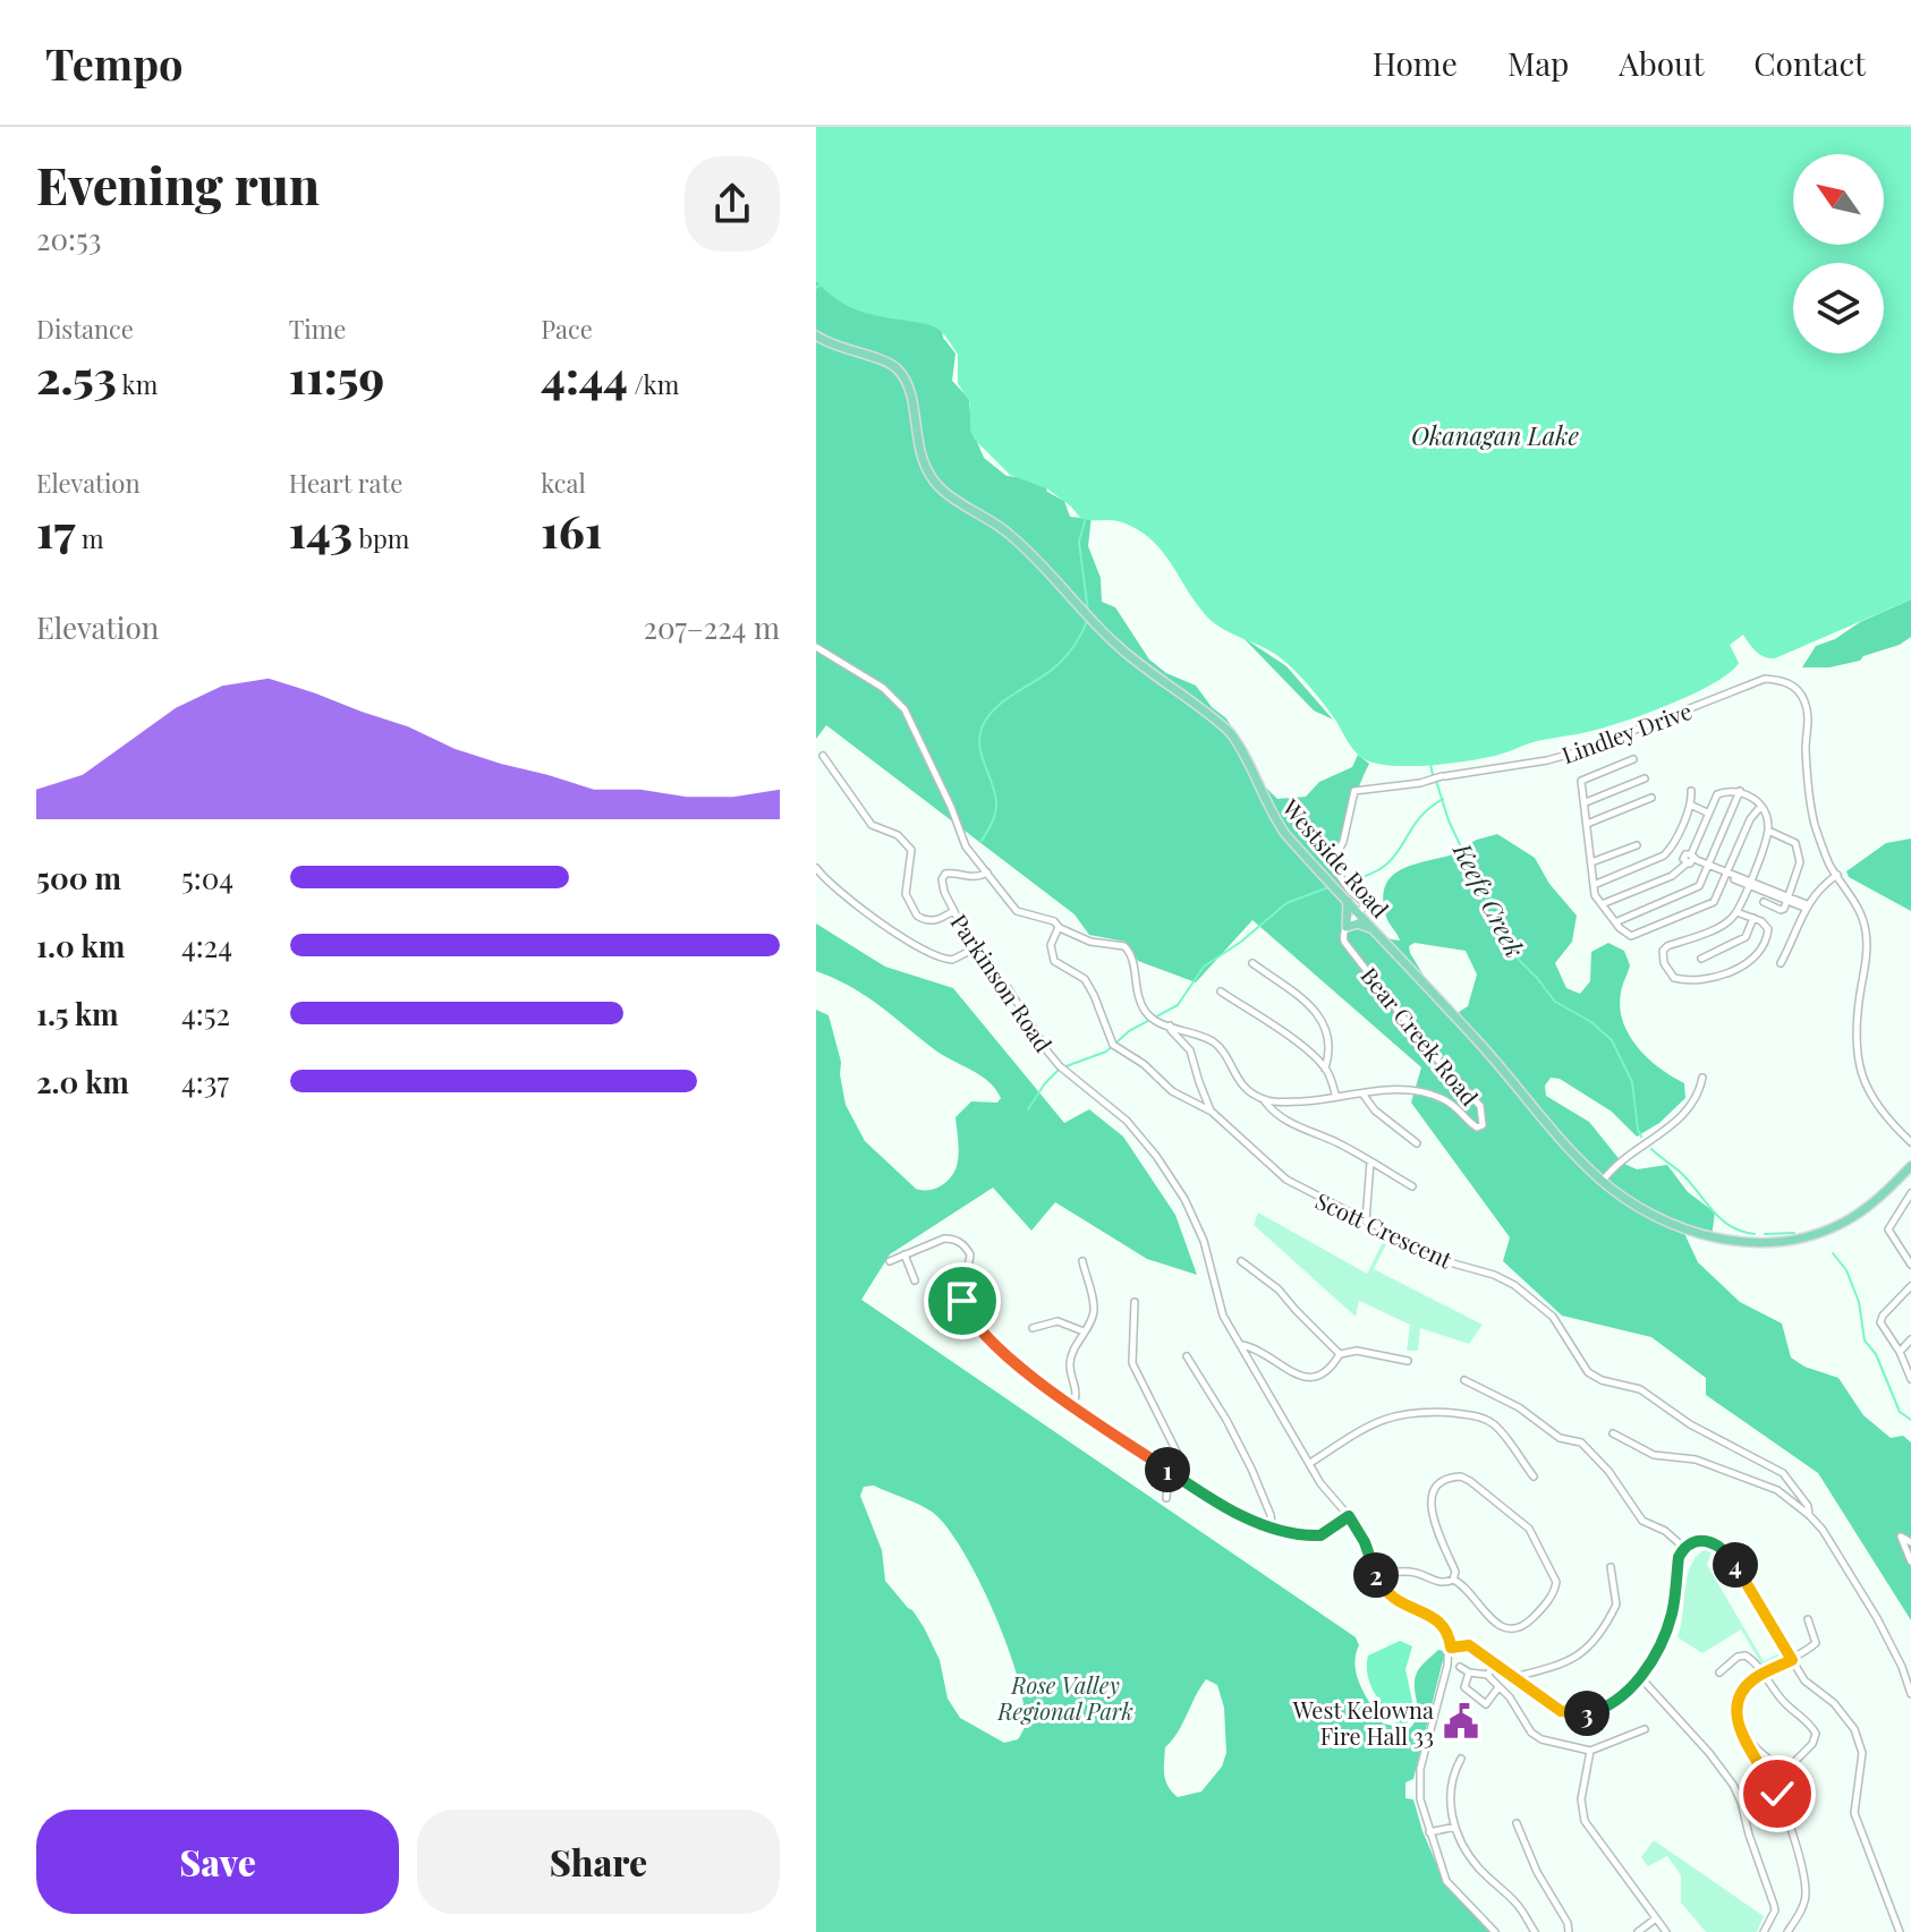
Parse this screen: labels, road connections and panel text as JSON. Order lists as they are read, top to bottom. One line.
{"streets":{"main road":["Westside Road"],"street":["Lindley Drive","Parkinson Road","Bear Creek Road","Scott Crescent"]},"crossings":[["Lindley Drive","Westside Road"]],"water":["Okanagan Lake","Keefe Creek"],"parks":["Rose Valley Regional Park"],"places":{"public building":["West Kelowna Fire Hall 33"]},"north":"top left","page":{"header":"Tempo","nav":["Home","Map","About","Contact"],"heading":["Evening run","20:53"],"stats":[["Distance","2.53 km"],["Time","11:59"],["Pace","4:44 /km"],["Elevation","17 m"],["Heart rate","143 bpm"],["kcal","161"]],"chart":["Elevation","207–224 m"],"list":[{"name":"500 m","note":"5:04"},{"name":"1.0 km","note":"4:24"},{"name":"1.5 km","note":"4:52"},{"name":"2.0 km","note":"4:37"}],"pins":["1","4","2","3"],"buttons":["Save","Share"]}}
